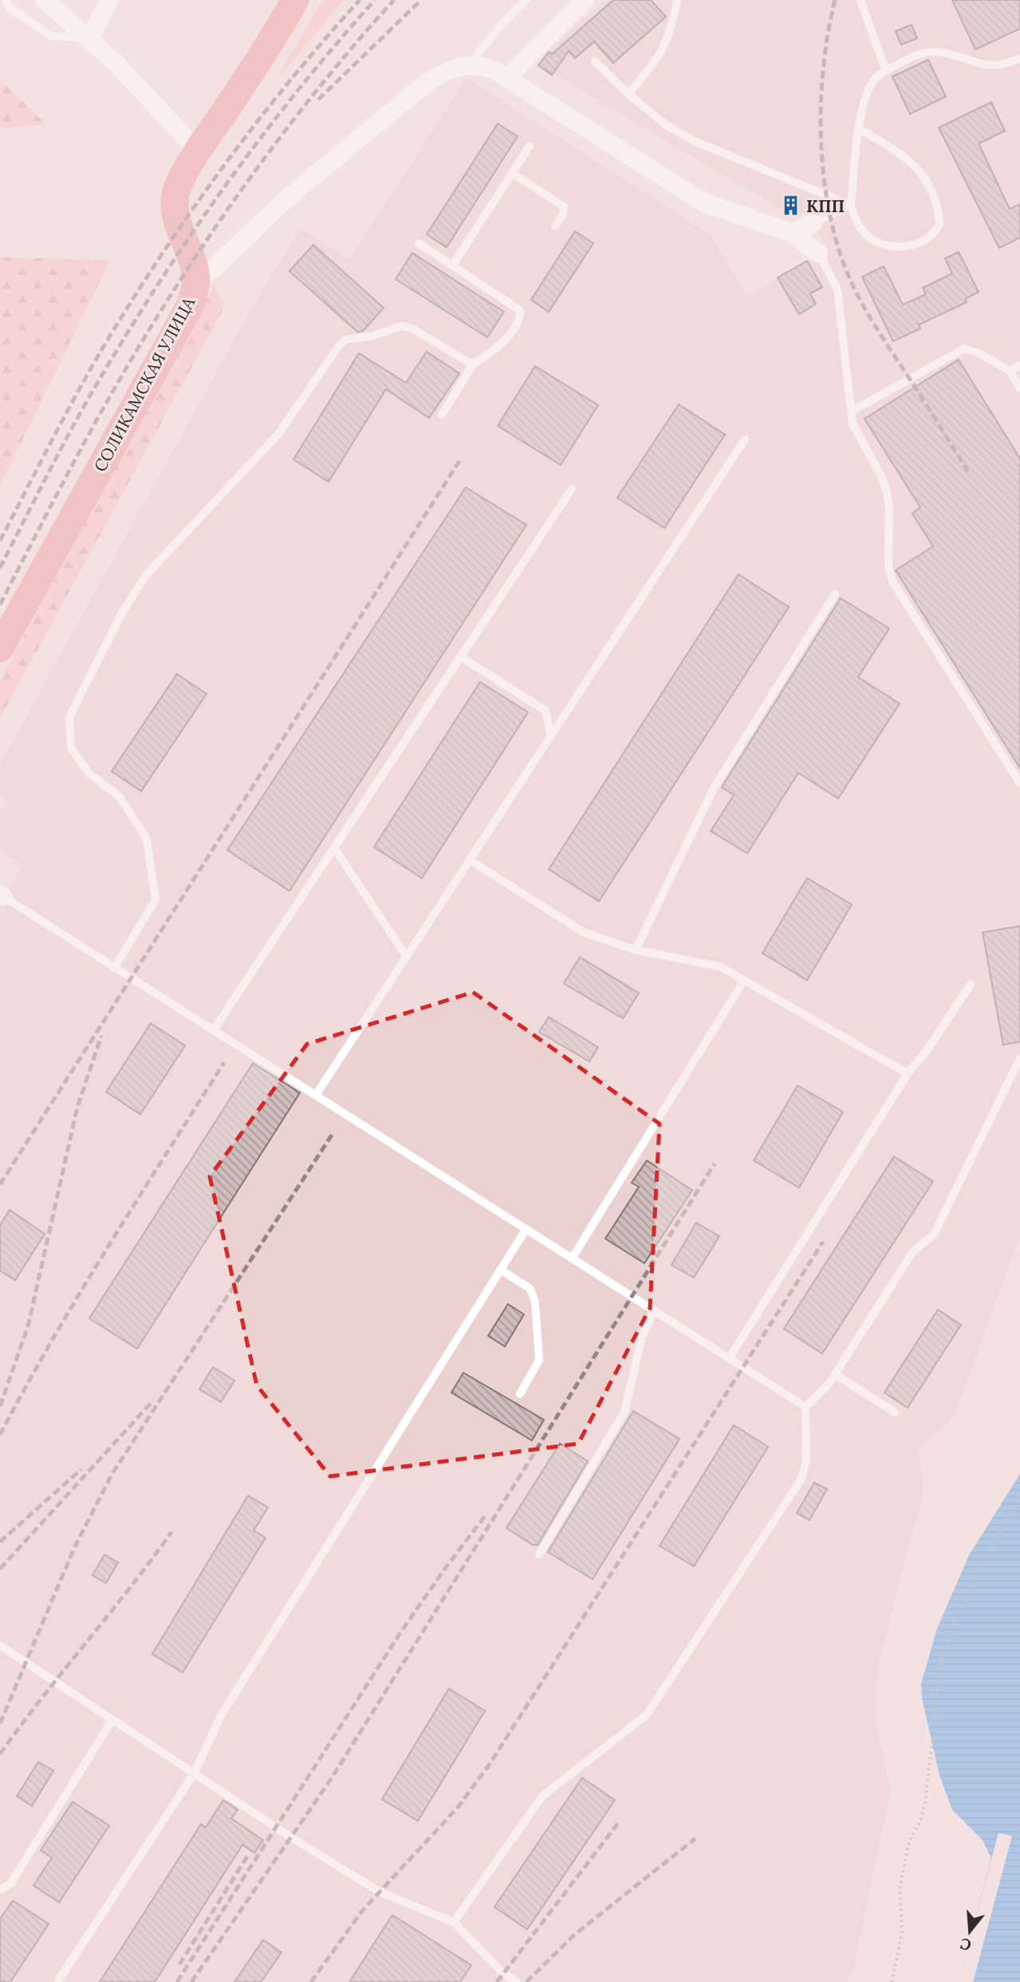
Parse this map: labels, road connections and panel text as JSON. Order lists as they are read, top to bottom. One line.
{"streets":{"main road":["СОЛИКАМСКАЯ УЛИЦА"]},"places":{"building":["КПП"]},"north":"bottom"}
